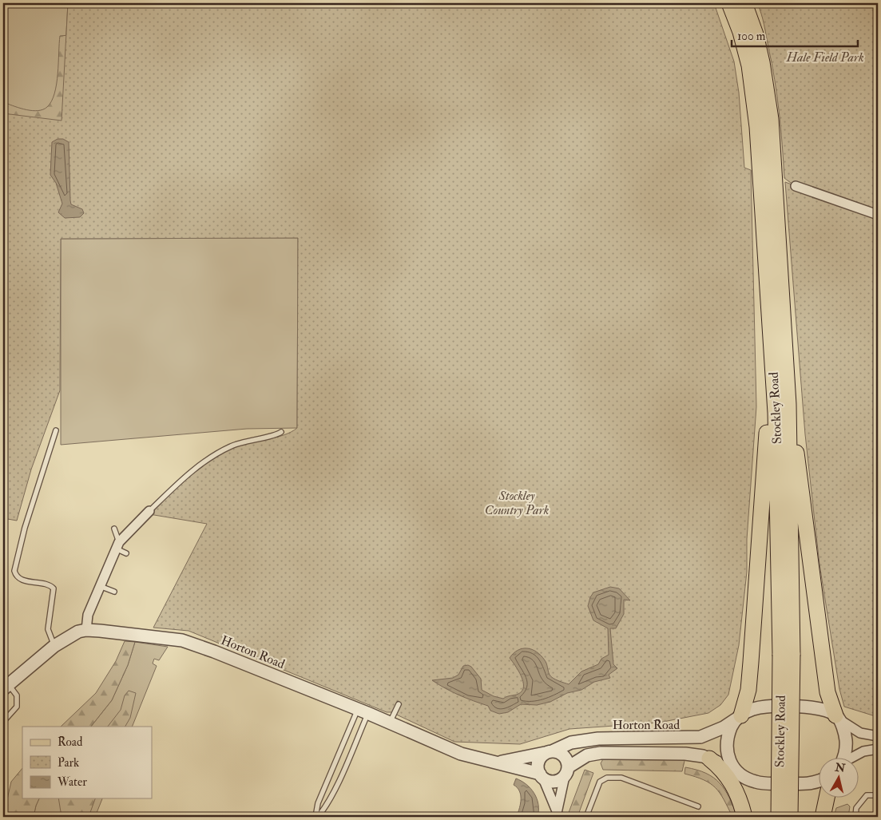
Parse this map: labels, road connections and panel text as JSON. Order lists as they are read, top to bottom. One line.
{"streets":{"main road":["Stockley Road"],"street":["Horton Road"]},"parks":["Hale Field Park","Stockley Country Park"],"legend":["Road","Park","Water"],"scale_bar":"100 m","north":"top"}
